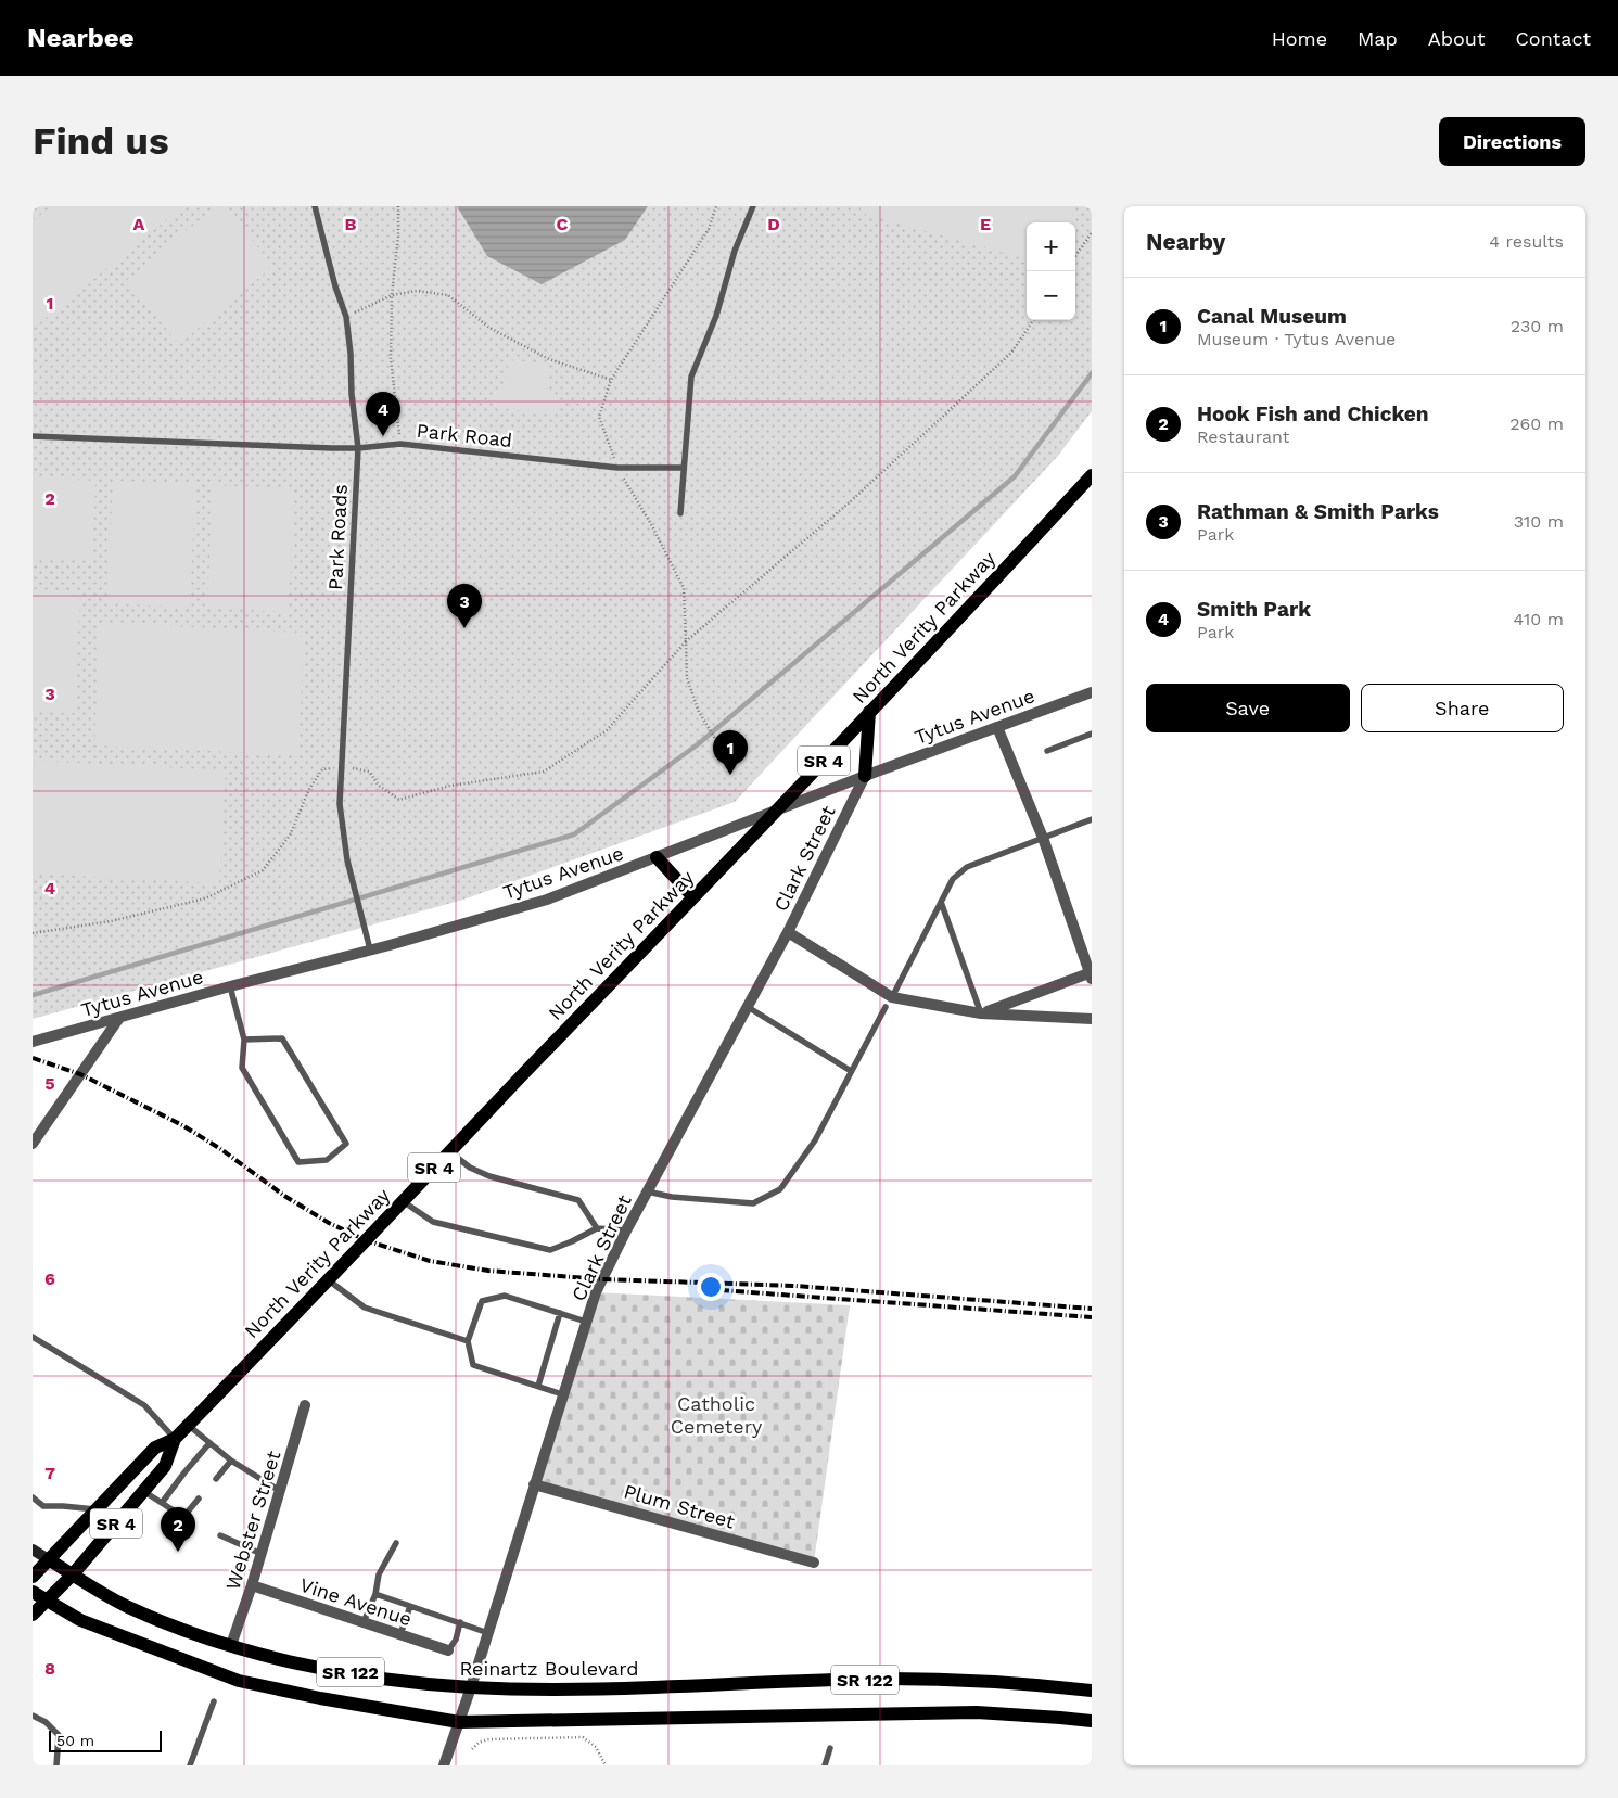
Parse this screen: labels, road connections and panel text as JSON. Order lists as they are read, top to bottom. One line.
{"streets":{"main road":["North Verity Parkway","SR 4","Reinartz Boulevard","SR 122"],"street":["Tytus Avenue","Clark Street","Plum Street","Webster Street","Vine Avenue"],"lane":["Park Road","Park Roads"]},"crossings":[["Park Road","Park Roads"],["Park Roads","Tytus Avenue"],["North Verity Parkway","Tytus Avenue"],["North Verity Parkway","SR 4"],["North Verity Parkway","Reinartz Boulevard"],["Tytus Avenue","Clark Street"],["SR 4","Reinartz Boulevard"],["Clark Street","Plum Street"],["Clark Street","Reinartz Boulevard"],["Webster Street","Vine Avenue"],["Webster Street","Reinartz Boulevard"]],"parks":["Catholic Cemetery"],"scale_bar":"50 m","page":{"header":"Nearbee","nav":["Home","Map","About","Contact"],"buttons":["Directions",["Save","Share"]],"title":"Find us","heading":["Nearby","4 results"],"map_buttons":["+","−"],"list":[{"mark":"1","name":"Canal Museum","note":"Museum · Tytus Avenue","value":"230 m"},{"mark":"2","name":"Hook Fish and Chicken","note":"Restaurant","value":"260 m"},{"mark":"3","name":"Rathman & Smith Parks","note":"Park","value":"310 m"},{"mark":"4","name":"Smith Park","note":"Park","value":"410 m"}],"pins":["4","3","1","2"],"scale":"50 m"},"grid":{"columns":["A","B","C","D","E"],"rows":["1","2","3","4","5","6","7","8"]}}
